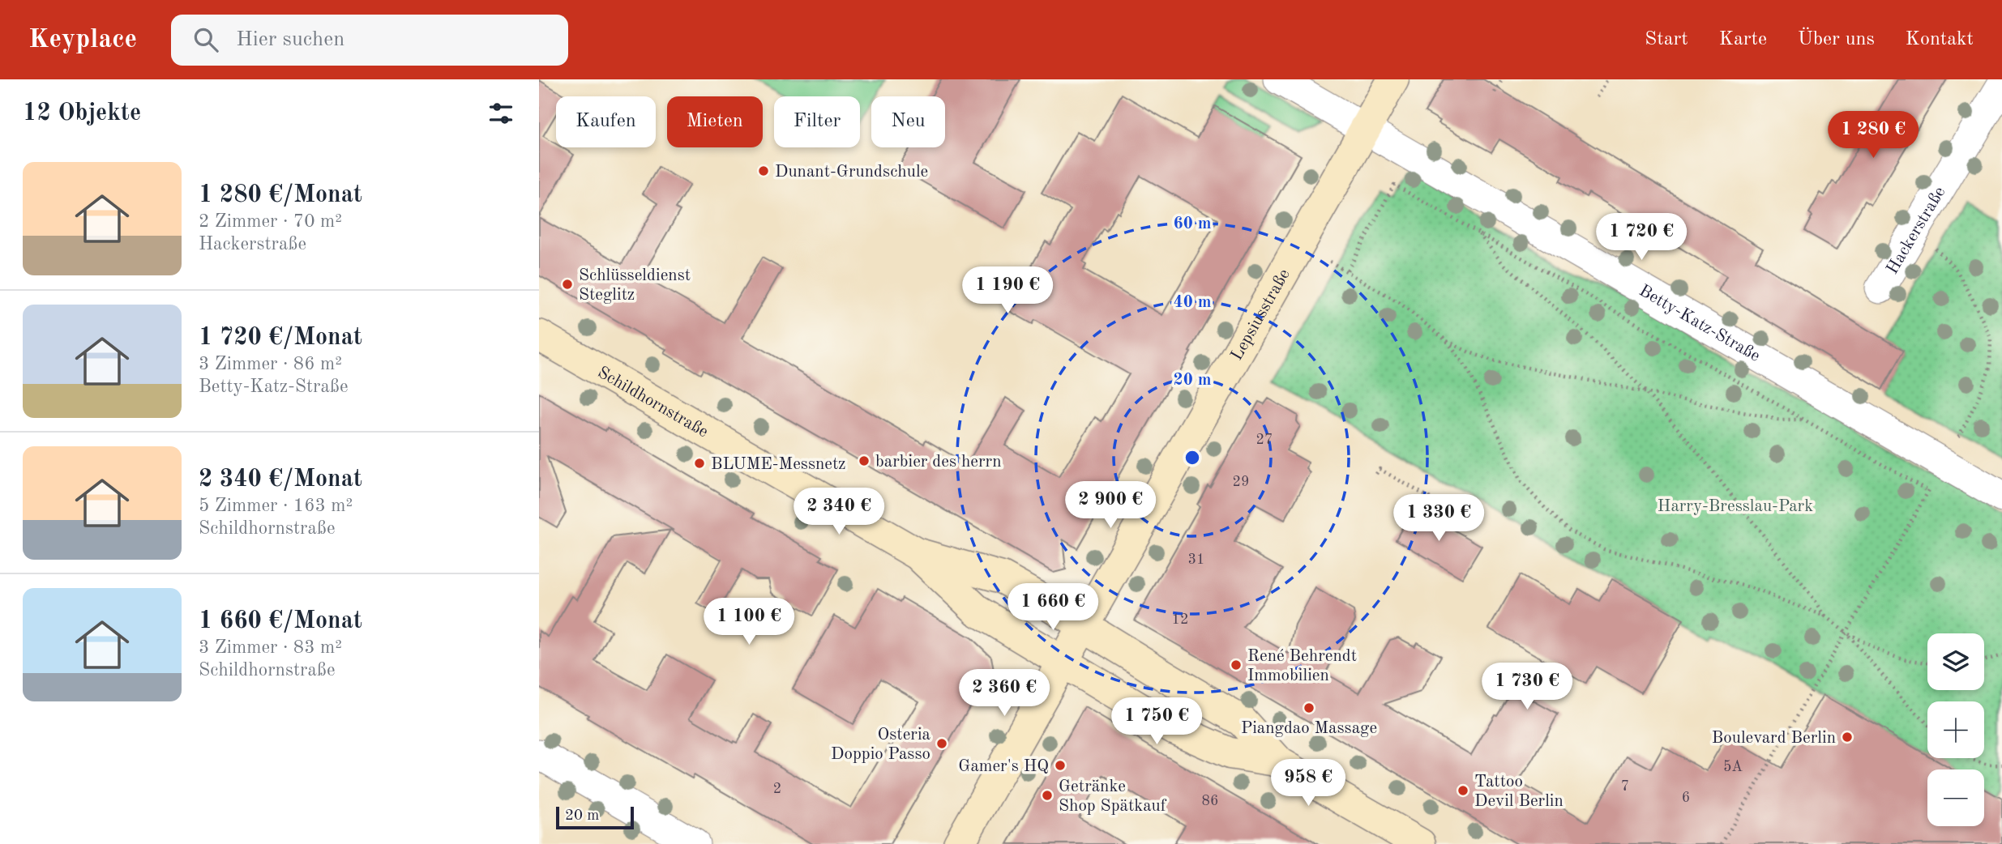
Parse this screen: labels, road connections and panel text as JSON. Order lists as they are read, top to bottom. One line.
{"streets":{"main road":["Lepsiusstraße","Schildhornstraße"],"street":["Hackerstraße","Betty-Katz-Straße"]},"crossings":[["Lepsiusstraße","Betty-Katz-Straße"],["Lepsiusstraße","Schildhornstraße"]],"parks":["Harry-Bresslau-Park"],"places":["Dunant-Grundschule","Schlüsseldienst Steglitz","barbier des herrn","BLUME-Messnetz","René Behrendt Immobilien","Piangdao Massage","Boulevard Berlin","Osteria Doppio Passo","Gamer's HQ","Tattoo Devil Berlin","Getränke Shop Spätkauf"],"house_numbers":["27","29","31","12","5A","7","2","6","86"],"scale_bar":"20 m","page":{"header":"Keyplace","search":"Hier suchen","nav":["Start","Karte","Über uns","Kontakt"],"heading":"12 Objekte","chip":["Kaufen","Mieten","Filter","Neu"],"price":["1 280 €","1 720 €","1 190 €","2 900 €","2 340 €","1 330 €","1 660 €","1 100 €","1 730 €","2 360 €","1 750 €","958 €"],"list":[{"name":"1 280 €/Monat","note":"2 Zimmer · 70 m² · Hackerstraße"},{"name":"1 720 €/Monat","note":"3 Zimmer · 86 m² · Betty-Katz-Straße"},{"name":"2 340 €/Monat","note":"5 Zimmer · 163 m² · Schildhornstraße"},{"name":"1 660 €/Monat","note":"3 Zimmer · 83 m² · Schildhornstraße"}],"map_buttons":["+","−"],"scale":"20 m"},"rings":["60 m","40 m","20 m"]}
